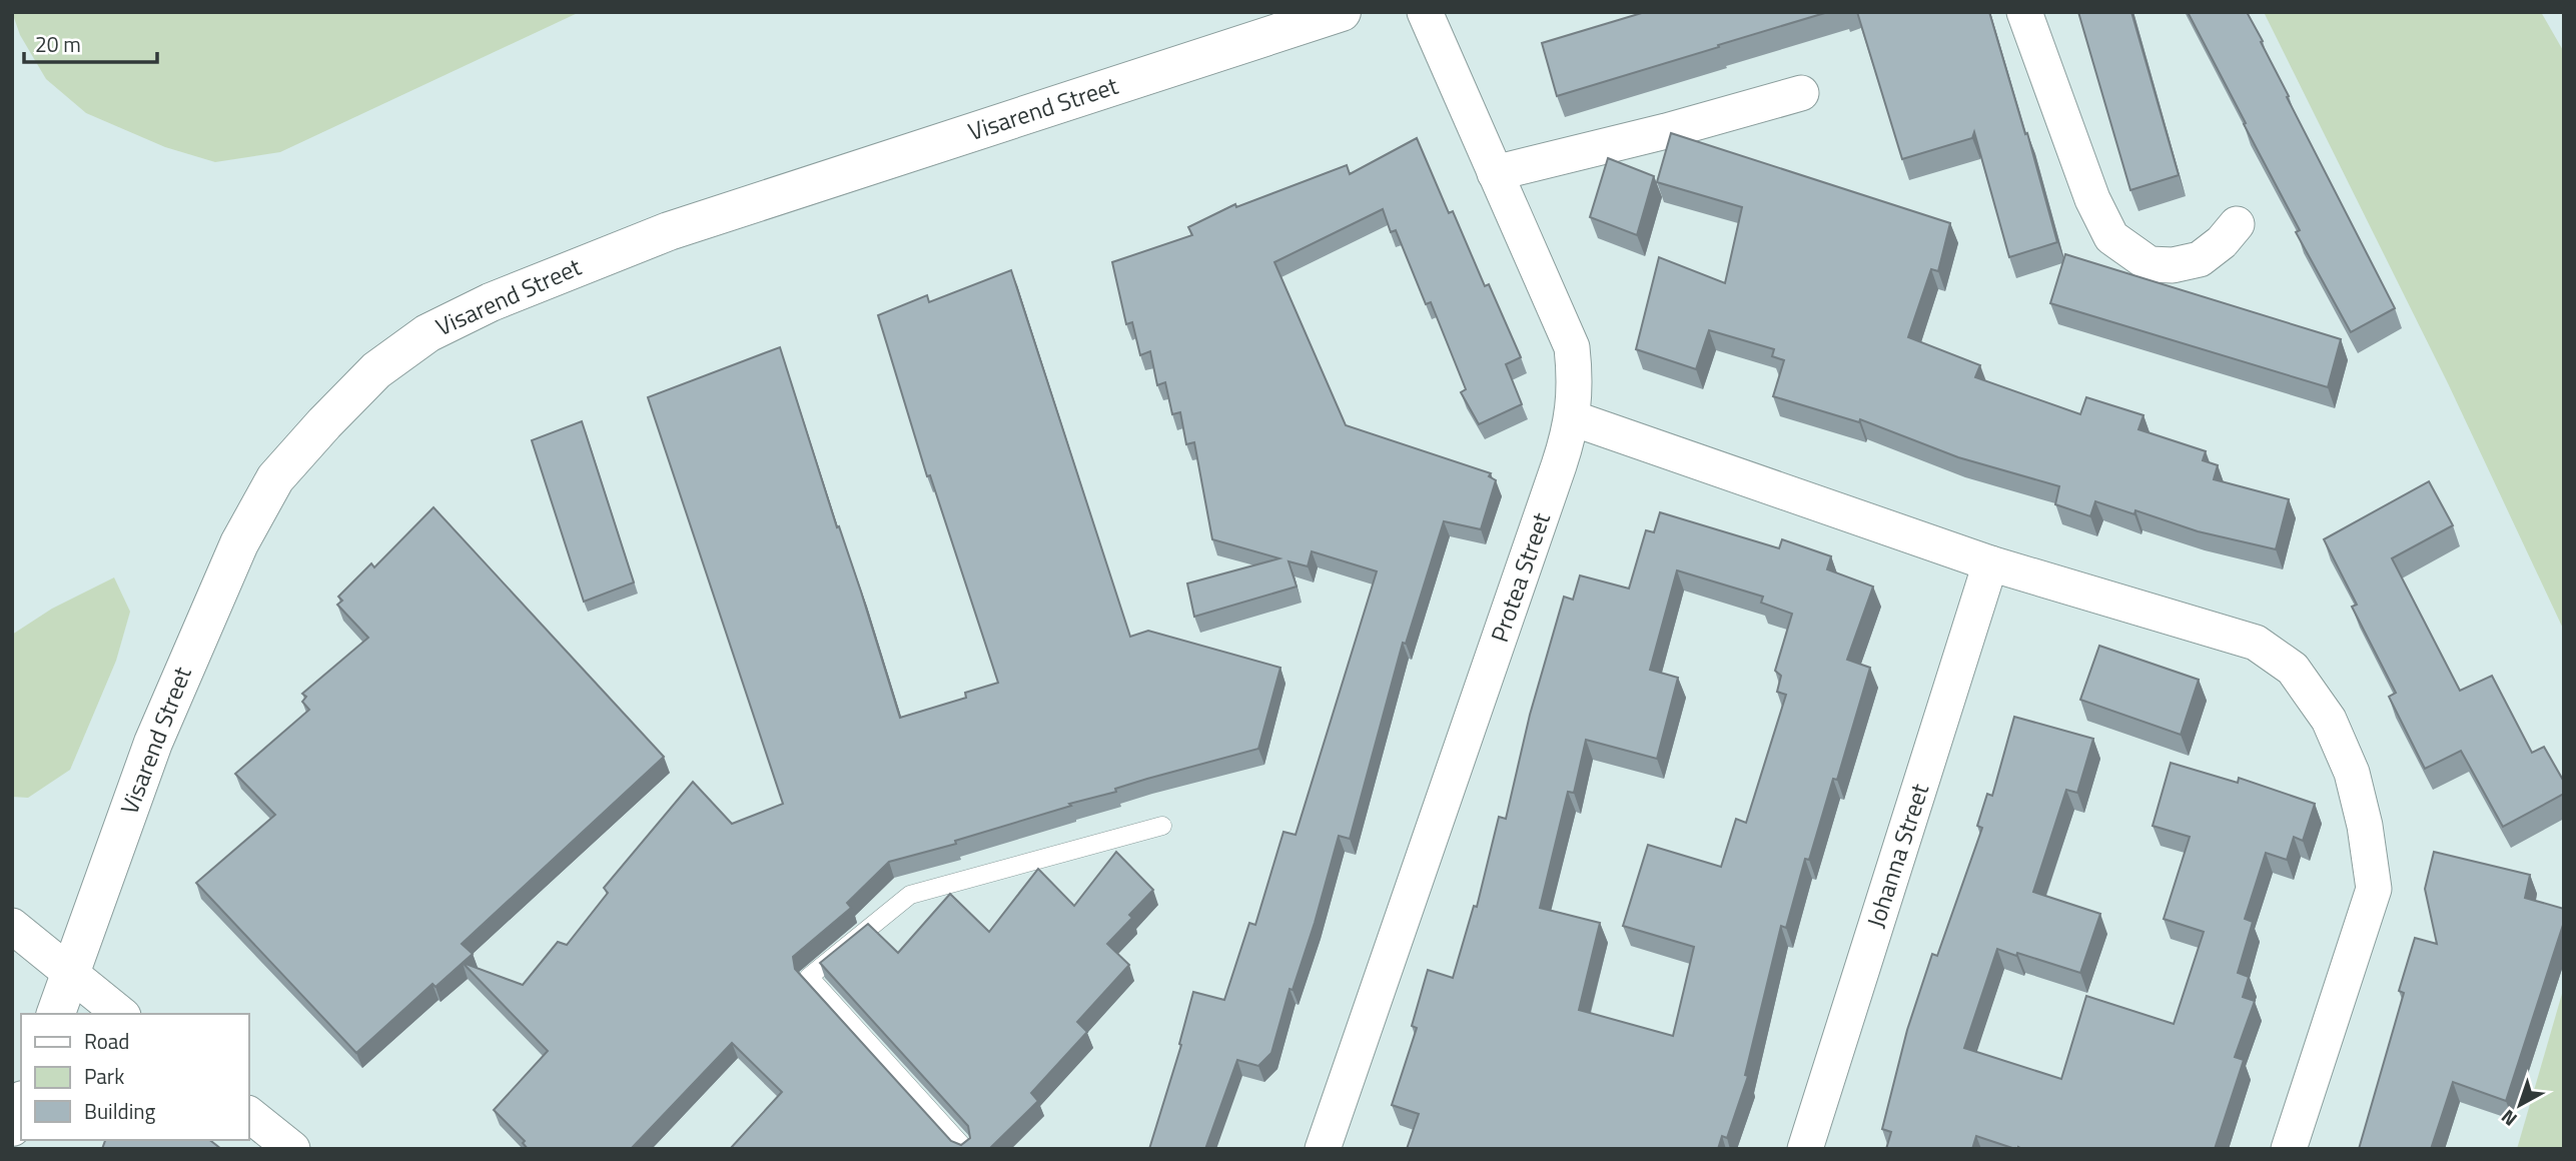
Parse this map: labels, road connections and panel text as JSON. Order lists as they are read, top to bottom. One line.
{"streets":{"street":["Visarend Street","Protea Street","Johanna Street"]},"legend":["Road","Park","Building"],"scale_bar":"20 m","north":"bottom left"}
